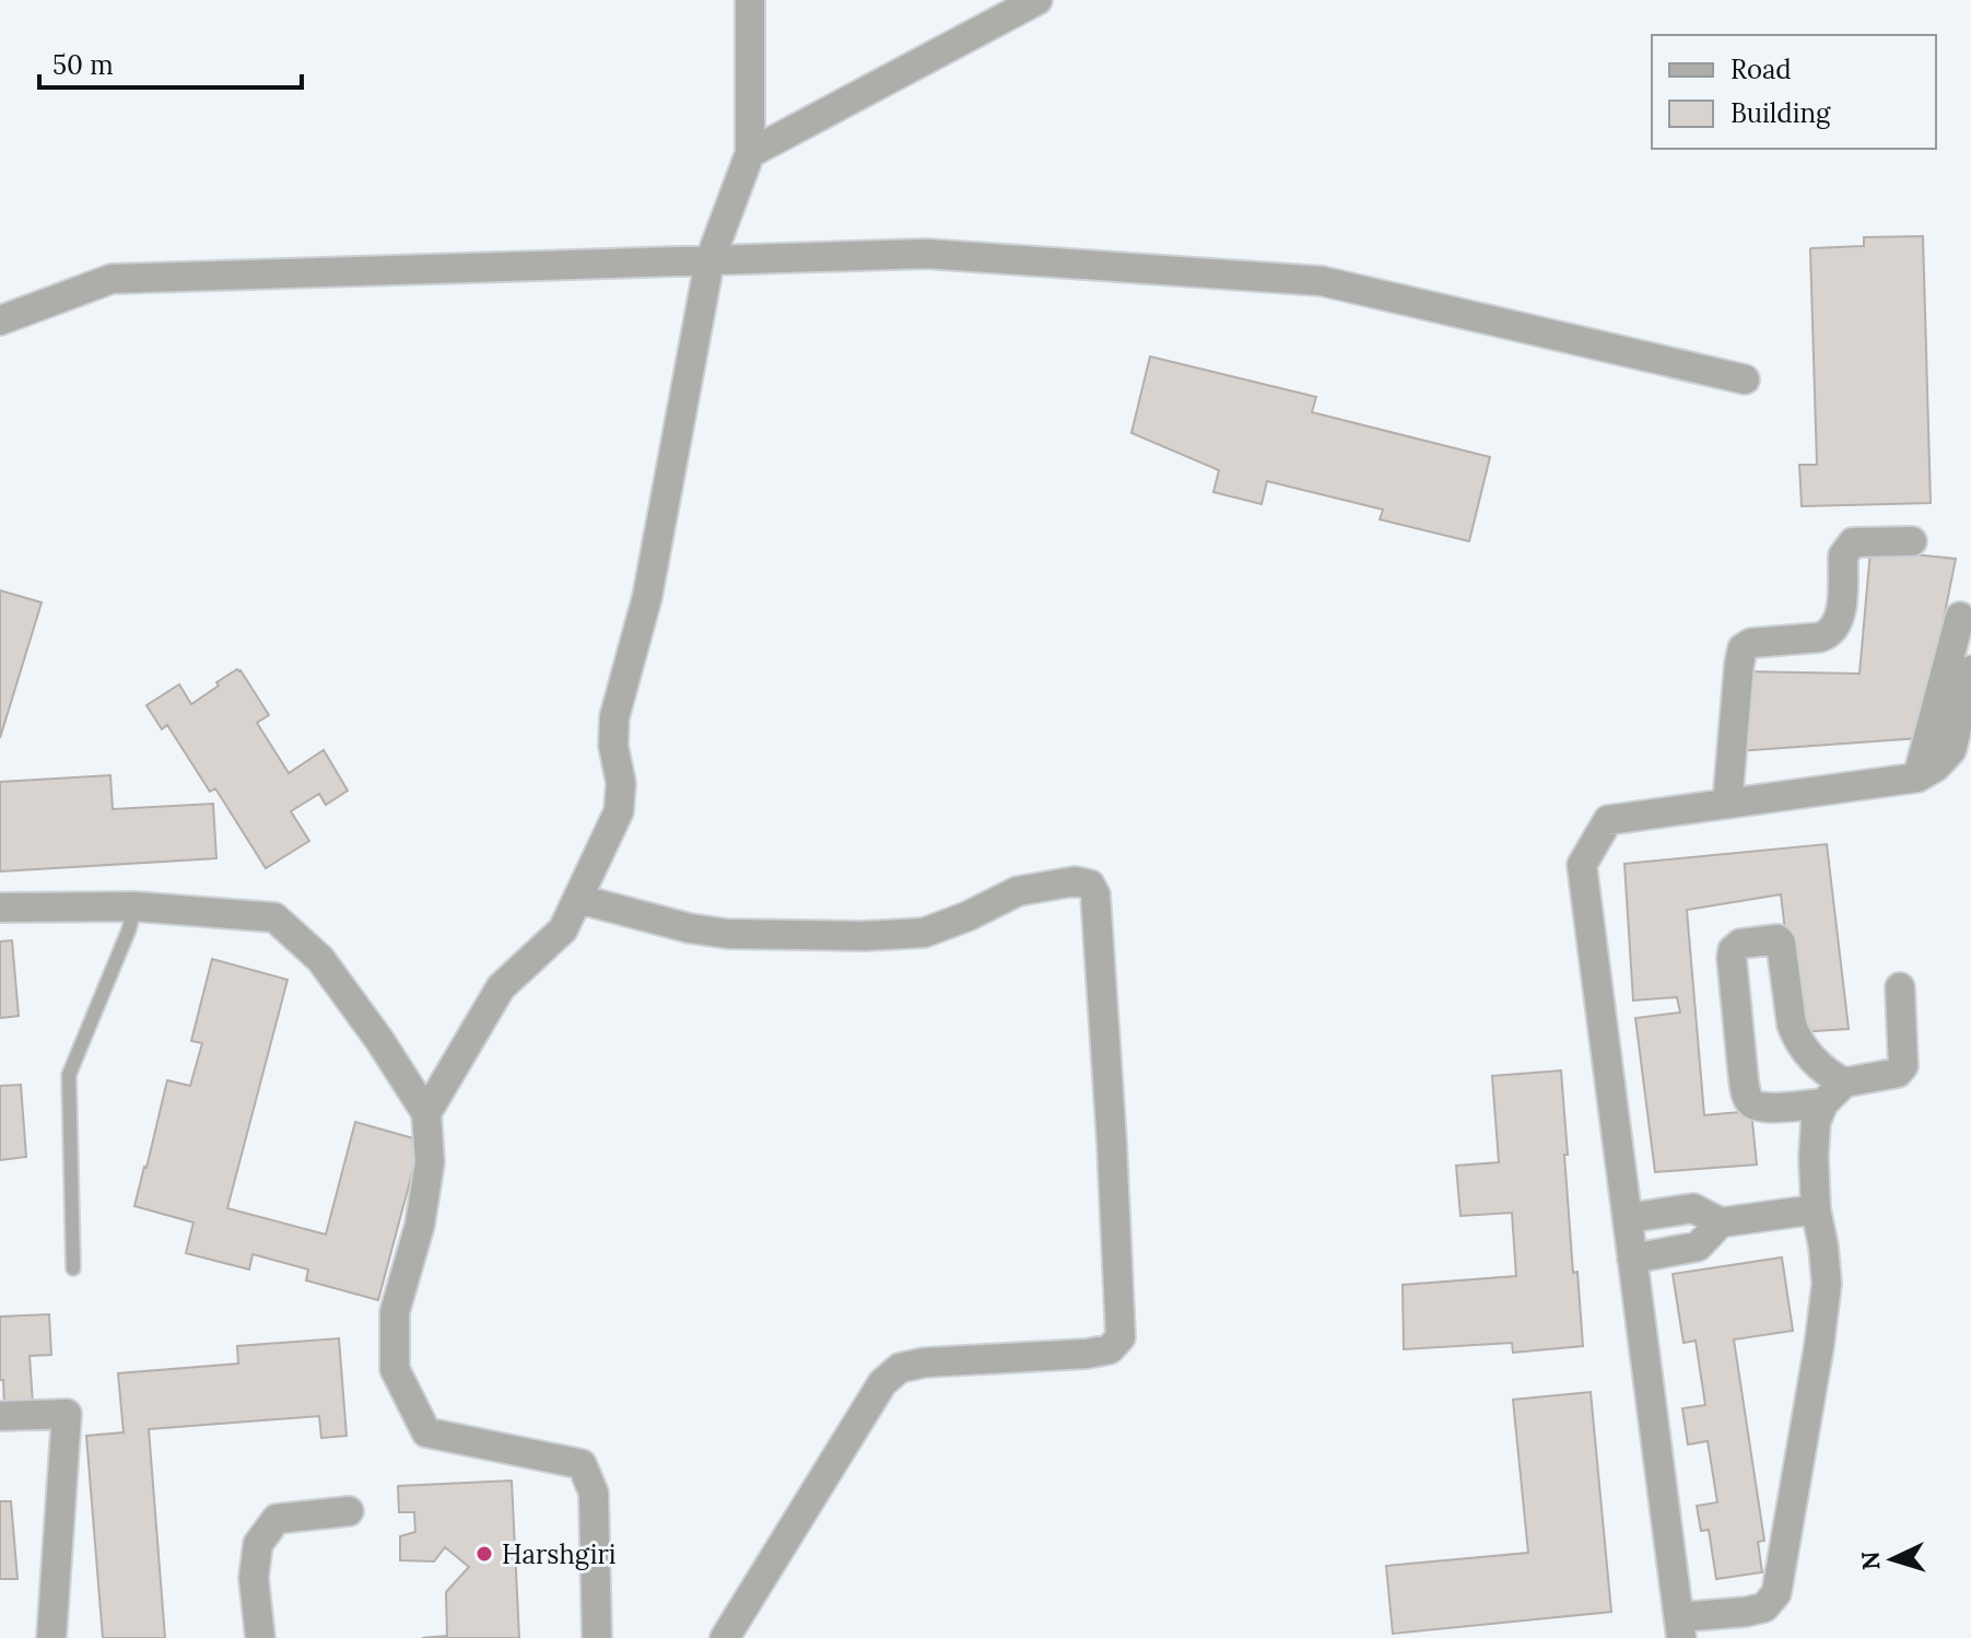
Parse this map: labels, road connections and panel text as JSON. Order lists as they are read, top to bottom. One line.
{"places":["Harshgiri"],"legend":["Road","Building"],"scale_bar":"50 m","north":"left"}
